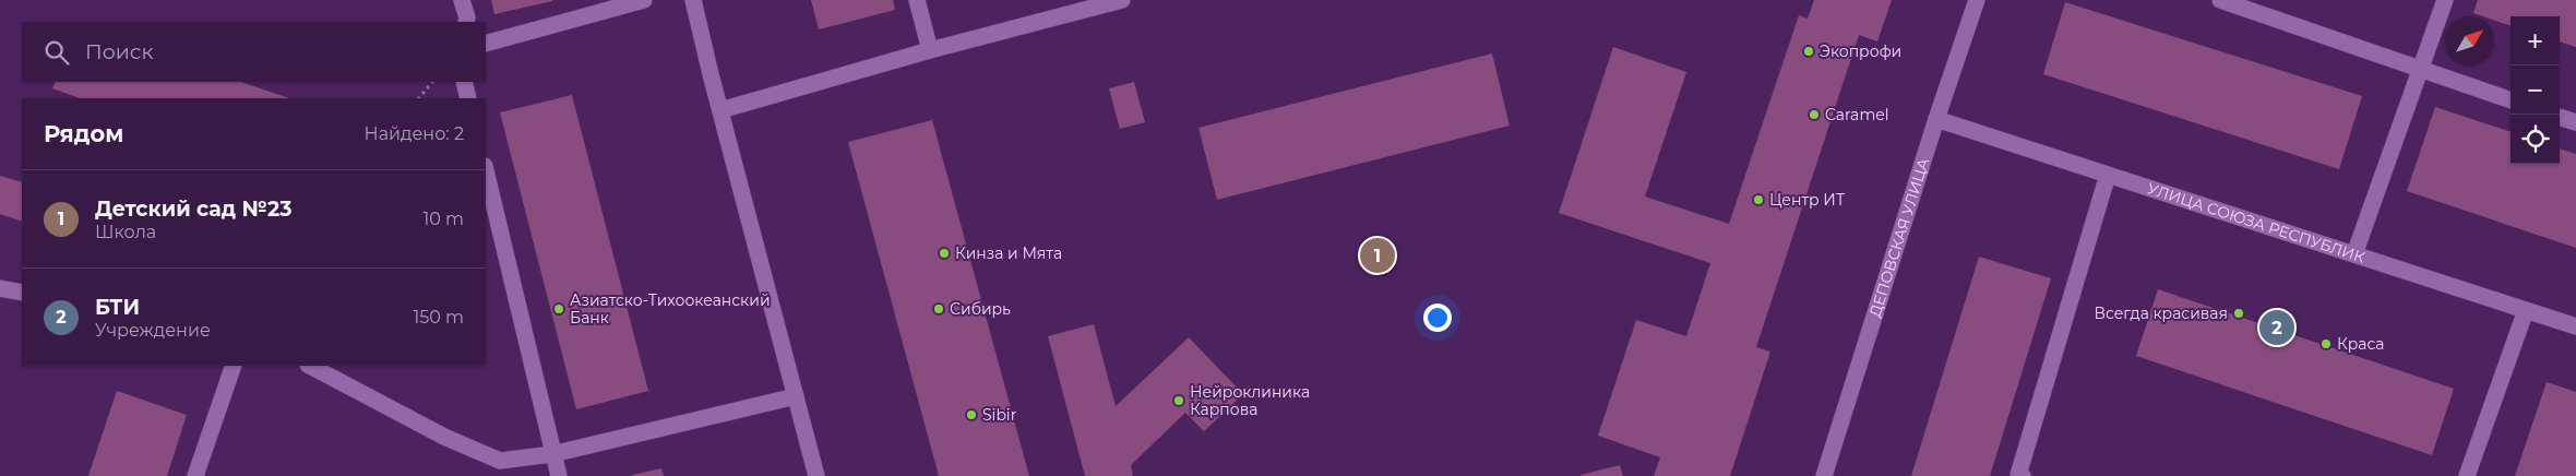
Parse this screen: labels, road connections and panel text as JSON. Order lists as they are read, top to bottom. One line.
{"streets":{"street":["УЛИЦА СОЮЗА РЕСПУБЛИК","ДЕПОВСКАЯ УЛИЦА"]},"crossings":[["УЛИЦА СОЮЗА РЕСПУБЛИК","ДЕПОВСКАЯ УЛИЦА"]],"places":["Экопрофи","Caramel","Центр ИТ","Кинза и Мята","Азиатско-Тихоокеанский Банк","Сибирь","Всегда красивая","Краса","Нейроклиника Карпова","Sibir"],"north":"top right","page":{"map_buttons":["+","−"],"search":"Поиск","heading":["Рядом","Найдено: 2"],"list":[{"mark":"1","name":"Детский сад №23","note":"Школа","value":"10 m"},{"mark":"2","name":"БТИ","note":"Учреждение","value":"150 m"}],"pins":["1","2"]}}
